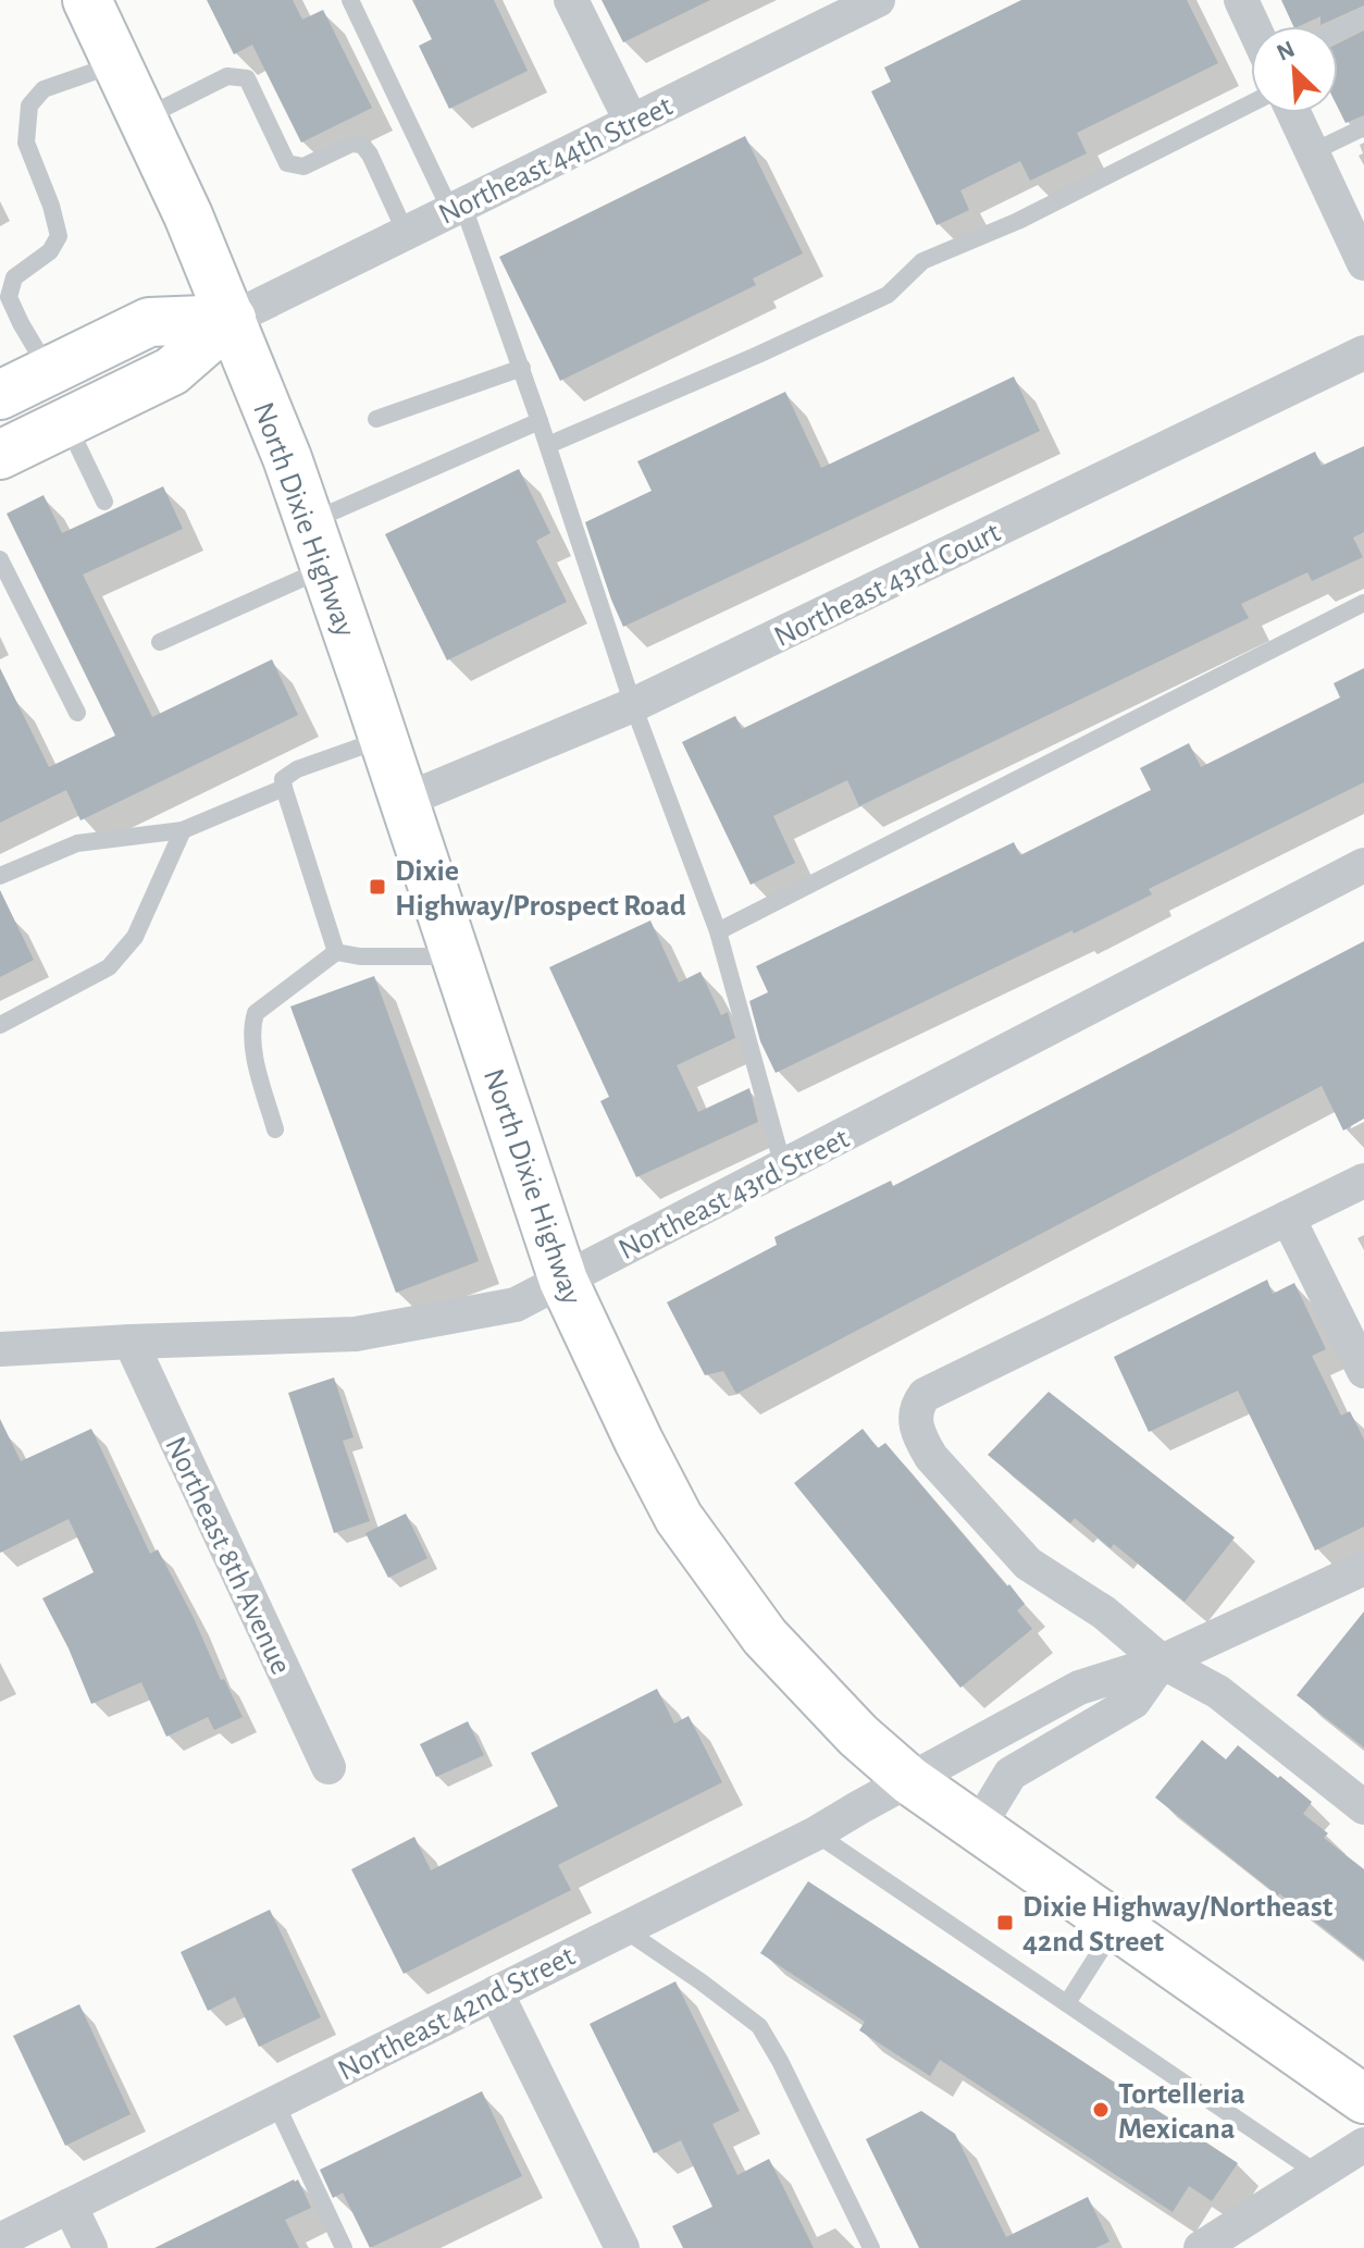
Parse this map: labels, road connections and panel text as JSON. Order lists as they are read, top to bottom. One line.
{"streets":{"main road":["North Dixie Highway"],"street":["Northeast 44th Street","Northeast 43rd Court","Northeast 43rd Street","Northeast 8th Avenue","Northeast 42nd Street"]},"crossings":[["Northeast 44th Street","North Dixie Highway"],["North Dixie Highway","Northeast 43rd Court"],["North Dixie Highway","Northeast 43rd Street"],["North Dixie Highway","Northeast 42nd Street"],["Northeast 43rd Street","Northeast 8th Avenue"]],"places":{"transit":["Dixie Highway/Prospect Road","Dixie Highway/Northeast 42nd Street"],"other":["Tortelleria Mexicana"]},"north":"top left"}
